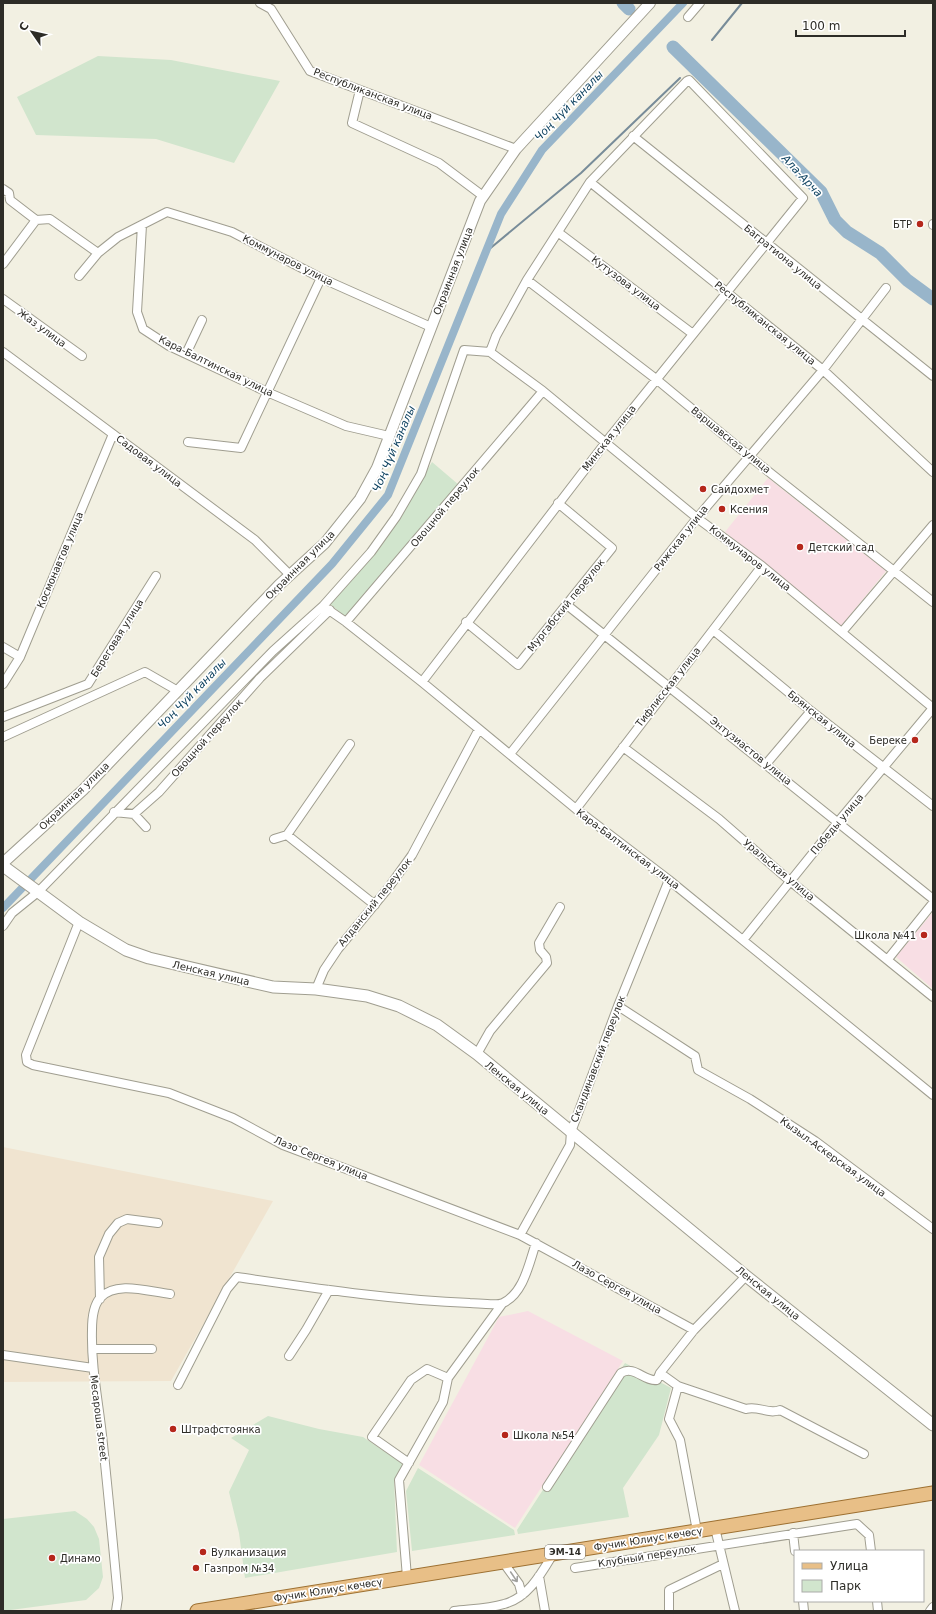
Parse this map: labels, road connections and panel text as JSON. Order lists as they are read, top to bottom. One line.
{"streets":{"main road":["Ленская улица","Фучик Юлиус көчөсү","ЭМ-14"],"street":["Республиканская улица","Багратиона улица","Коммунаров улица","Окраинная улица","Кутузова улица","Жаз улица","Кара-Балтинская улица","Минская улица","Варшавская улица","Садовая улица","Овощной переулок","Рижская улица","Космонавтов улица","Мургабский переулок","Береговая улица","Тифлисская улица","Брянская улица","Энтузиастов улица","Победы улица","Уральская улица","Алданский переулок","Скандинавский переулок","Кызыл-Аскерская улица","Лазо Сергея улица","Месароша street","Клубный переулок"]},"crossings":[["Республиканская улица","Окраинная улица"],["Республиканская улица","Минская улица"],["Республиканская улица","Рижская улица"],["Багратиона улица","Минская улица"],["Багратиона улица","Рижская улица"],["Коммунаров улица","Окраинная улица"],["Коммунаров улица","Кара-Балтинская улица"],["Коммунаров улица","Минская улица"],["Коммунаров улица","Овощной переулок"],["Коммунаров улица","Рижская улица"],["Коммунаров улица","Тифлисская улица"],["Коммунаров улица","Победы улица"],["Окраинная улица","Кара-Балтинская улица"],["Окраинная улица","Садовая улица"],["Окраинная улица","Береговая улица"],["Окраинная улица","Ленская улица"],["Кутузова улица","Минская улица"],["Кара-Балтинская улица","Минская улица"],["Кара-Балтинская улица","Овощной переулок"],["Кара-Балтинская улица","Рижская улица"],["Кара-Балтинская улица","Тифлисская улица"],["Кара-Балтинская улица","Победы улица"],["Кара-Балтинская улица","Алданский переулок"],["Кара-Балтинская улица","Скандинавский переулок"],["Минская улица","Варшавская улица"],["Минская улица","Мургабский переулок"],["Варшавская улица","Рижская улица"],["Садовая улица","Космонавтов улица"],["Рижская улица","Энтузиастов улица"],["Мургабский переулок","Энтузиастов улица"],["Тифлисская улица","Брянская улица"],["Тифлисская улица","Энтузиастов улица"],["Тифлисская улица","Уральская улица"],["Брянская улица","Победы улица"],["Энтузиастов улица","Победы улица"],["Победы улица","Уральская улица"],["Алданский переулок","Ленская улица"],["Ленская улица","Скандинавский переулок"],["Ленская улица","Лазо Сергея улица"],["Скандинавский переулок","Кызыл-Аскерская улица"],["Скандинавский переулок","Лазо Сергея улица"]],"water":["Чоң Чүй каналы","Ала-Арча"],"places":["БТР","Сайдохмет","Ксения","Детский сад","Береке","Школа №41","Штрафстоянка","Школа №54","Вулканизация","Динамо","Газпром №34"],"legend":["Улица","Парк"],"scale_bar":"100 m","north":"top left"}
